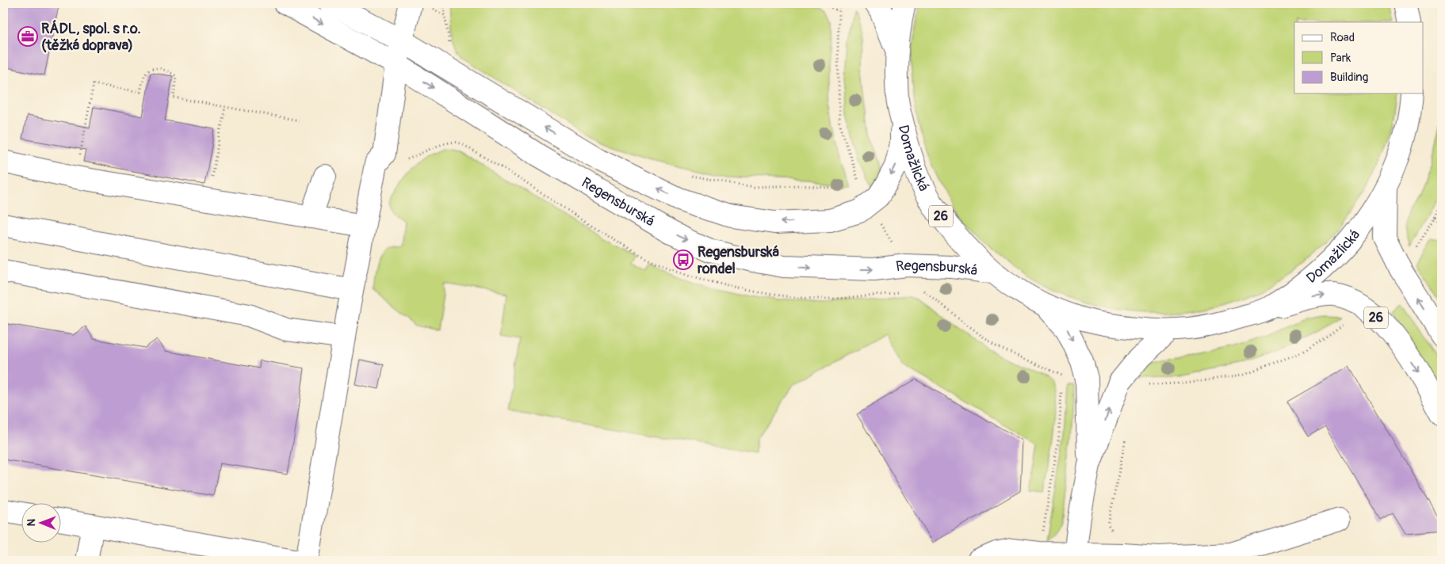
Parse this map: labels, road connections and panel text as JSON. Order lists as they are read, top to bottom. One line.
{"streets":{"main road":["Domažlická","Regensburská","26"]},"crossings":[["Domažlická","Regensburská"],["Domažlická","26"]],"places":{"office":["RÁDL, spol. s r.o. (těžká doprava)"],"bus stop":["Regensburská rondel"]},"legend":["Road","Park","Building"],"north":"left"}
